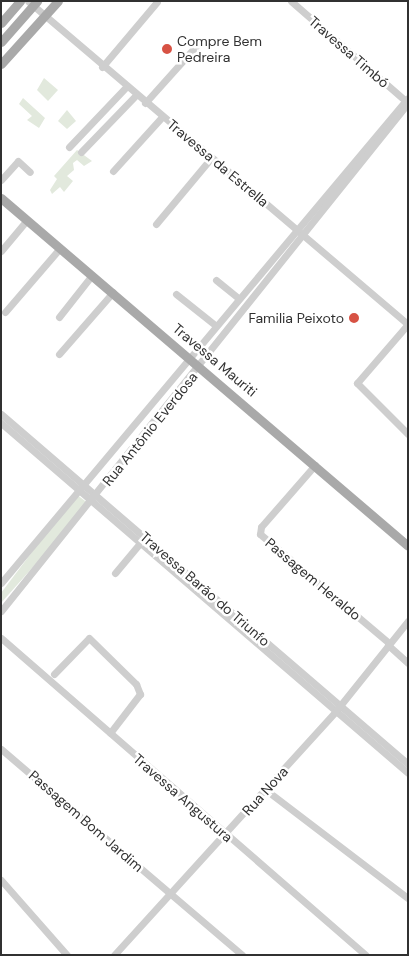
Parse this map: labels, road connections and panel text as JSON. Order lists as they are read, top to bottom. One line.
{"streets":{"main road":["Travessa Mauriti"],"street":["Travessa Timbó","Travessa da Estrella","Rua Antônio Everdosa","Passagem Heraldo","Travessa Barão do Triunfo","Rua Nova","Travessa Angustura","Passagem Bom Jardim"]},"crossings":[["Travessa Timbó","Rua Antônio Everdosa"],["Travessa da Estrella","Rua Antônio Everdosa"],["Travessa Mauriti","Rua Antônio Everdosa"],["Travessa Mauriti","Passagem Heraldo"],["Rua Antônio Everdosa","Travessa Barão do Triunfo"],["Passagem Heraldo","Rua Nova"],["Travessa Barão do Triunfo","Rua Nova"],["Rua Nova","Travessa Angustura"],["Rua Nova","Passagem Bom Jardim"]],"places":["Compre Bem Pedreira","Familia Peixoto"]}
